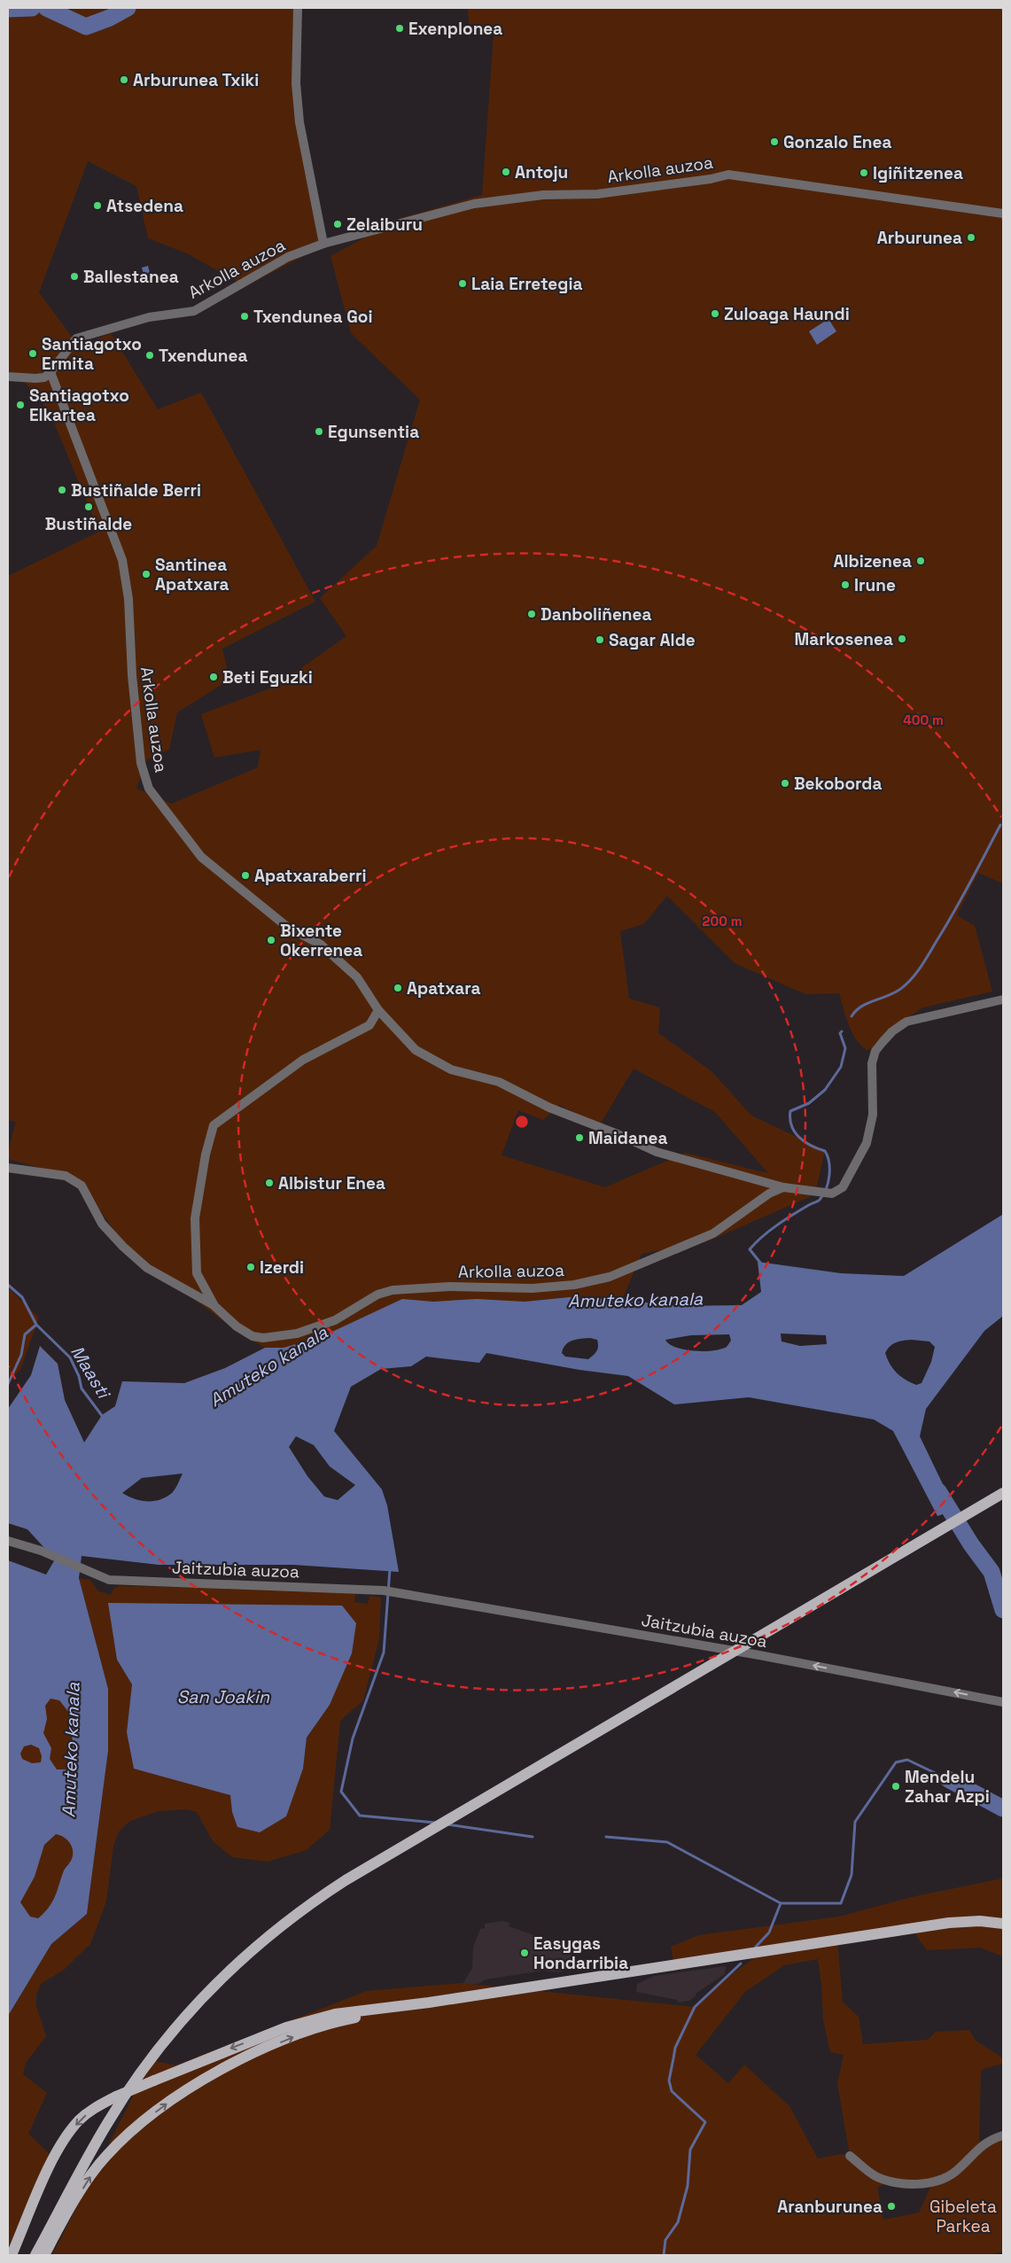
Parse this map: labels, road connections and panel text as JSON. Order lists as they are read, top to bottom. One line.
{"streets":{"street":["Arkolla auzoa","Jaitzubia auzoa"]},"water":["Amuteko kanala","Maasti","San Joakin"],"parks":["Gibeleta Parkea"],"places":["Exenplonea","Arburunea Txiki","Gonzalo Enea","Antoju","Igiñitzenea","Atsedena","Zelaiburu","Arburunea","Ballestanea","Laia Erretegia","Zuloaga Haundi","Txendunea Goi","Santiagotxo Ermita","Txendunea","Santiagotxo Elkartea","Egunsentia","Bustiñalde Berri","Bustiñalde","Albizenea","Santinea Apatxara","Irune","Danboliñenea","Markosenea","Sagar Alde","Beti Eguzki","Bekoborda","Apatxaraberri","Bixente Okerrenea","Apatxara","Maidanea","Albistur Enea","Izerdi","Mendelu Zahar Azpi","Easygas Hondarribia","Aranburunea"],"rings":["400 m","200 m"]}
